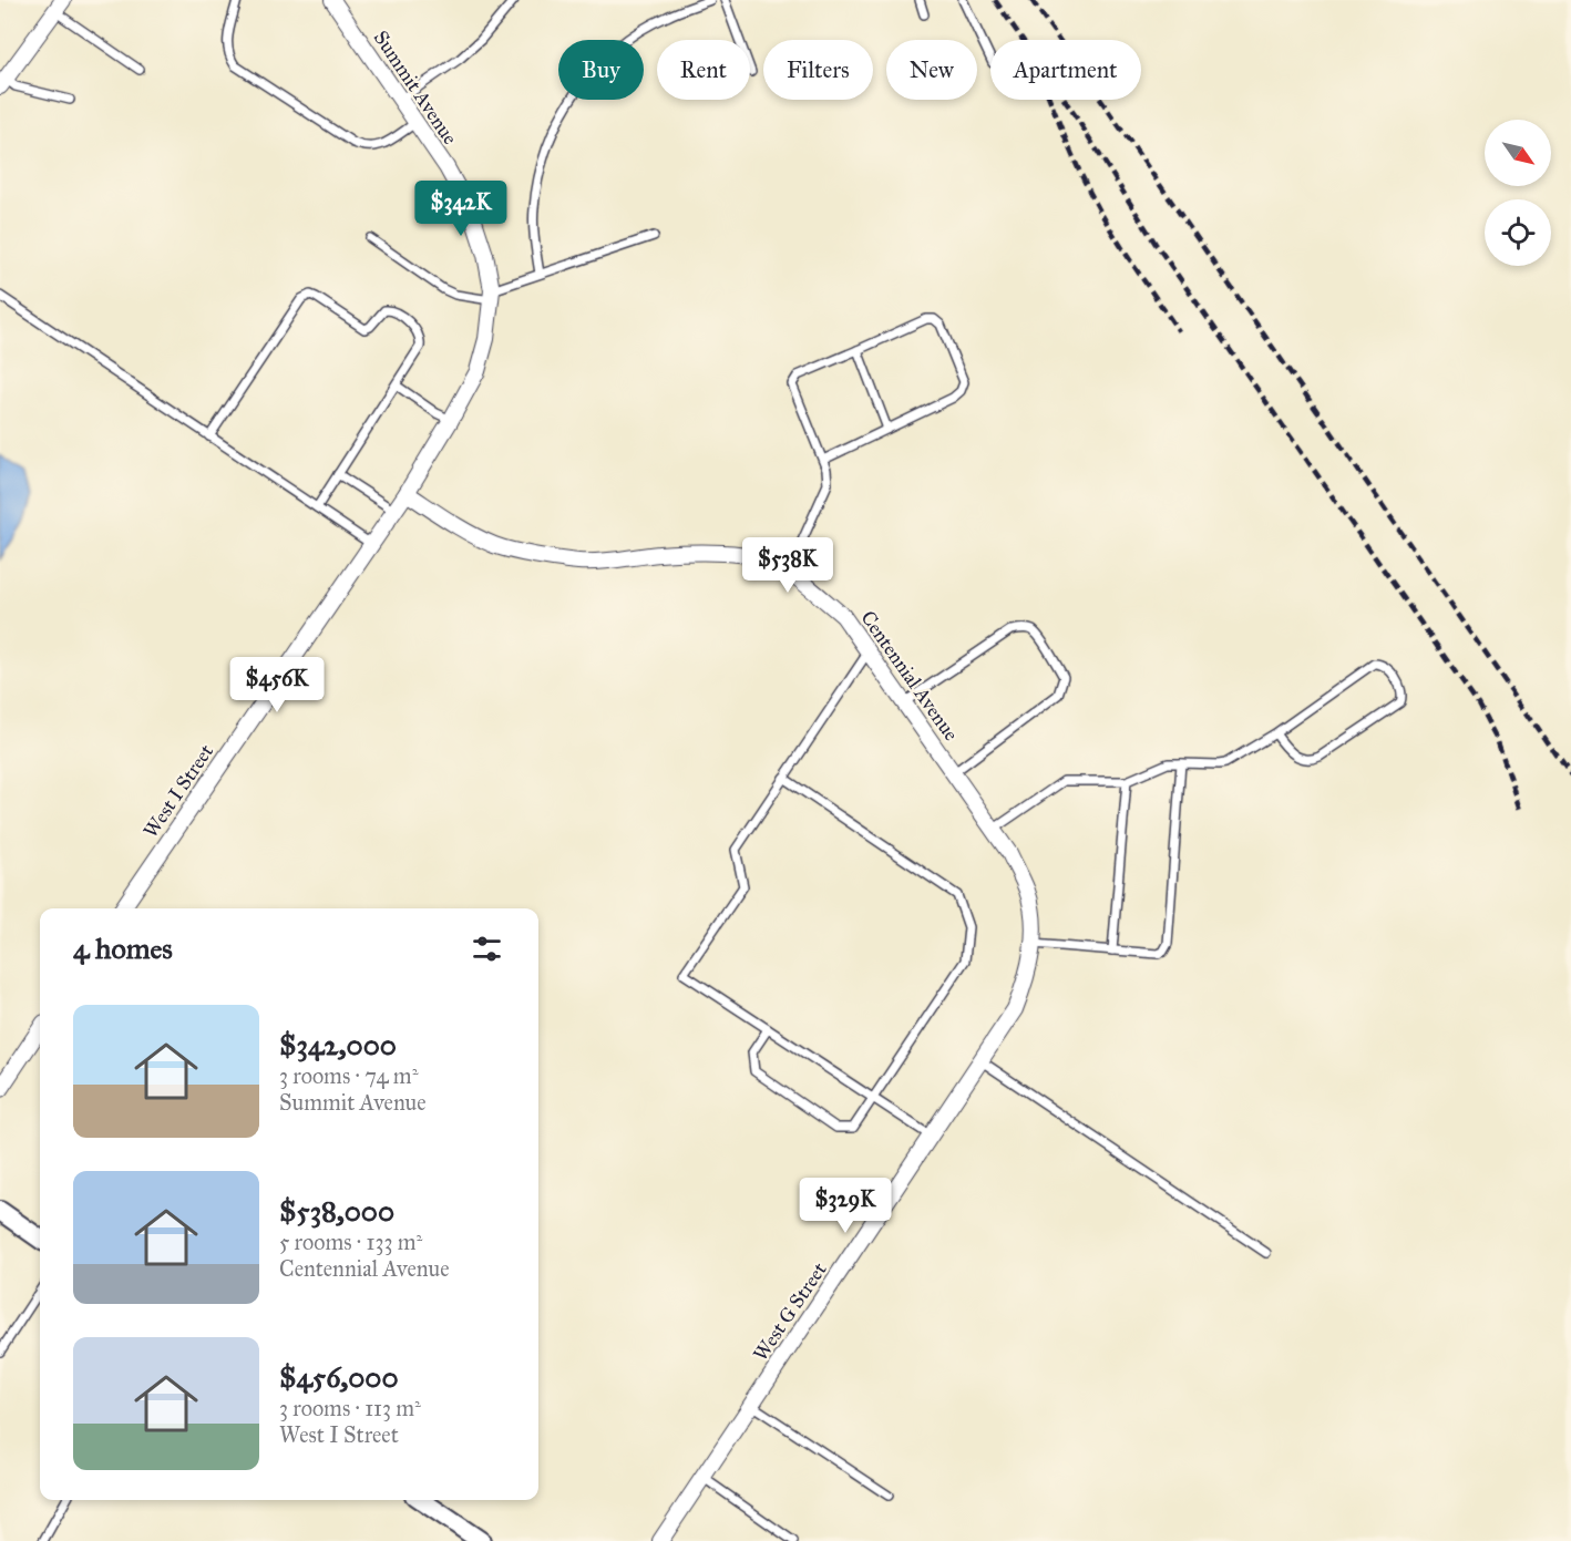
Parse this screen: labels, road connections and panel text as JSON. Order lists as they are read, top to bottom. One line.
{"streets":{"street":["Summit Avenue","Centennial Avenue","West I Street","West G Street"]},"crossings":[["Summit Avenue","Centennial Avenue"],["Summit Avenue","West I Street"],["Centennial Avenue","West I Street"],["Centennial Avenue","West G Street"]],"north":"bottom right","page":{"chip":["Buy","Rent","Filters","New","Apartment"],"price":["$342K","$538K","$456K","$329K"],"heading":"4 homes","list":[{"name":"$342,000","note":"3 rooms · 74 m² · Summit Avenue"},{"name":"$538,000","note":"5 rooms · 133 m² · Centennial Avenue"},{"name":"$456,000","note":"3 rooms · 113 m² · West I Street"}]}}
